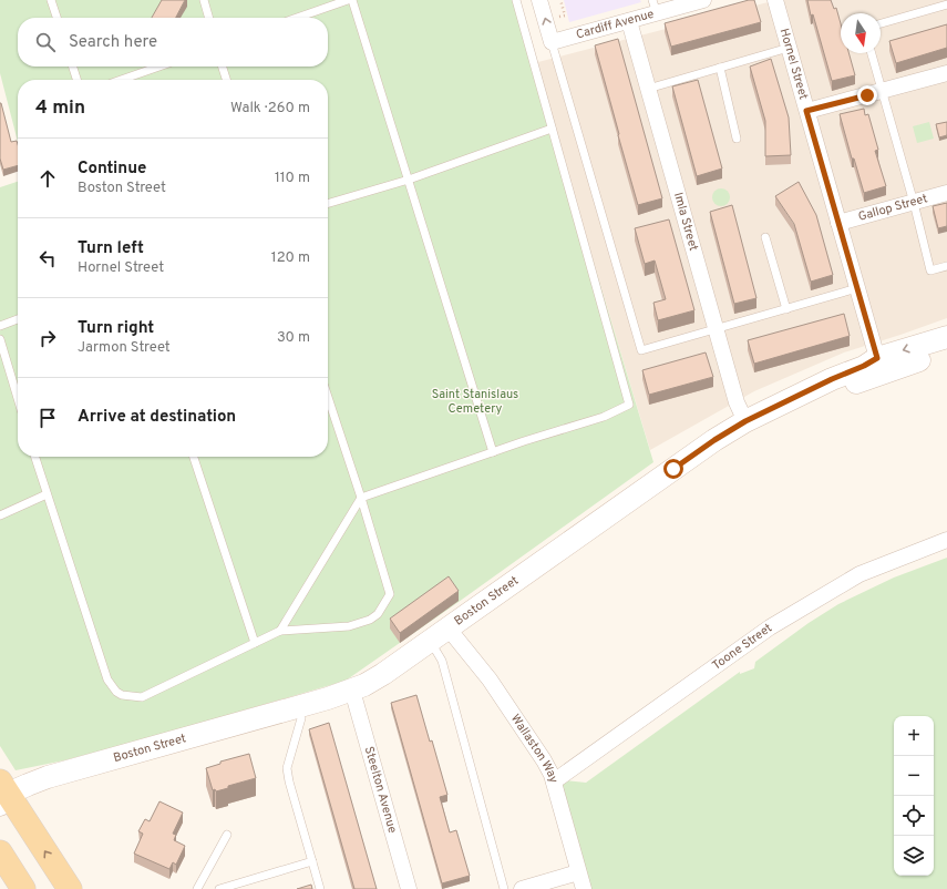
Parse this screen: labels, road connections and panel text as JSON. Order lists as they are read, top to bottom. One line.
{"streets":{"main road":["Boston Street"],"street":["Cardiff Avenue","Hornel Street","Gallop Street","Imla Street","Toone Street","Wallaston Way","Steelton Avenue"]},"crossings":[["Cardiff Avenue","Imla Street"],["Hornel Street","Gallop Street"],["Hornel Street","Boston Street"],["Imla Street","Boston Street"],["Boston Street","Wallaston Way"],["Boston Street","Steelton Avenue"],["Toone Street","Wallaston Way"]],"parks":["Saint Stanislaus Cemetery"],"north":"bottom","page":{"search":"Search here","heading":["4 min","Walk · 260 m"],"list":[["Continue","Boston Street","110 m"],["Turn left","Hornel Street","120 m"],["Turn right","Jarmon Street","30 m"],"Arrive at destination"],"map_buttons":["+","−"]}}
